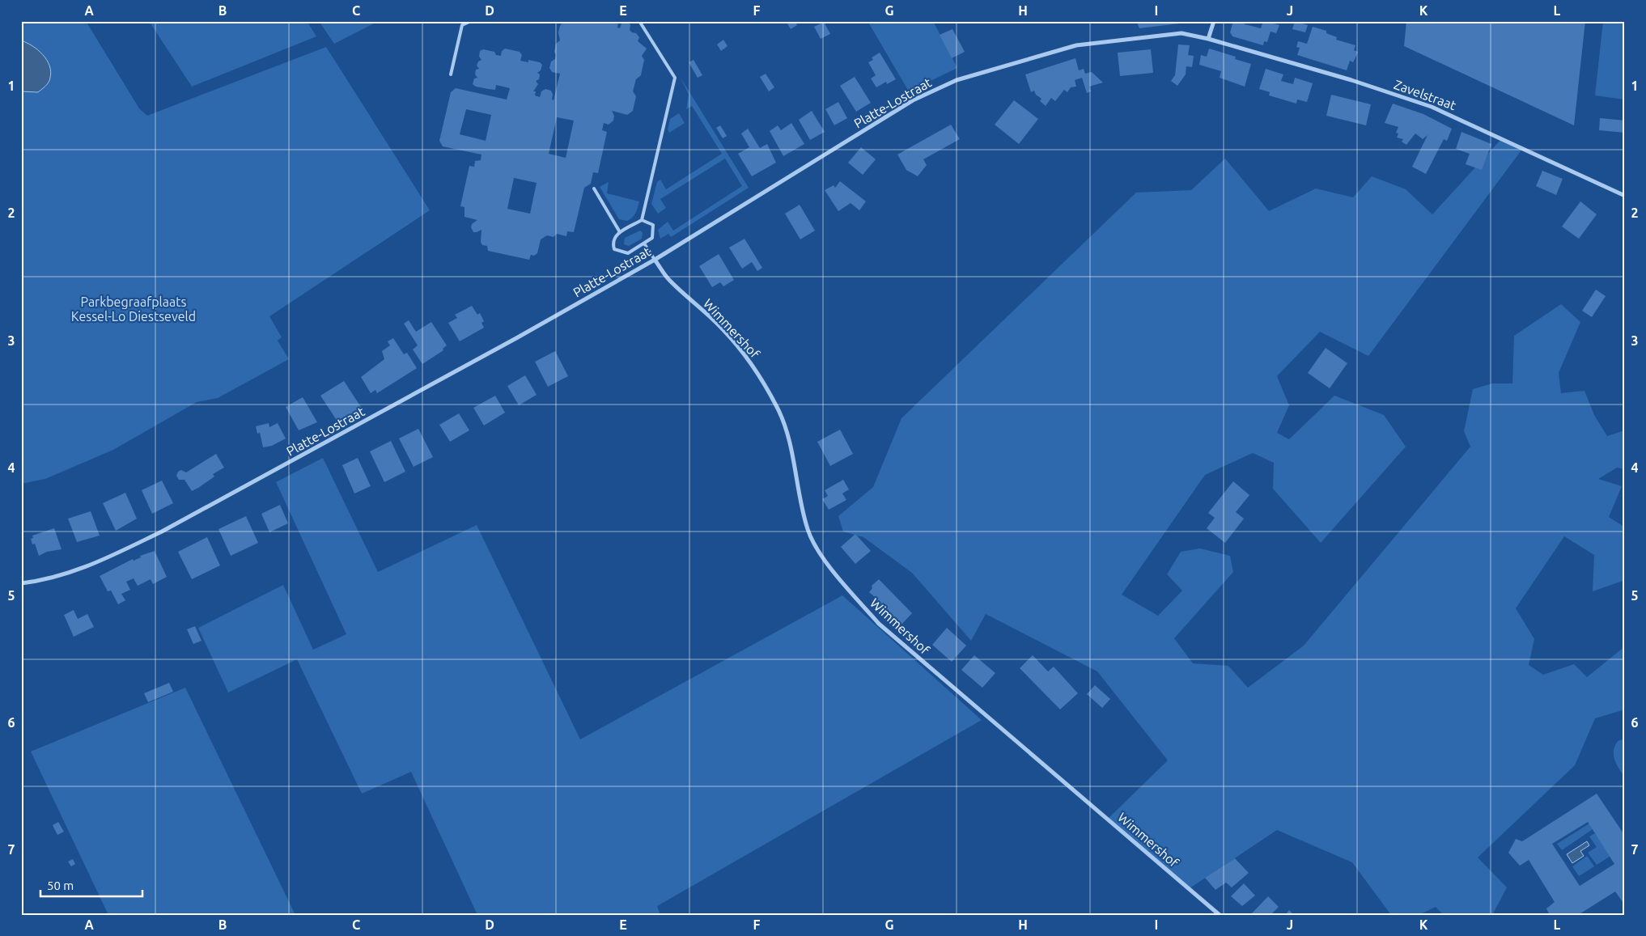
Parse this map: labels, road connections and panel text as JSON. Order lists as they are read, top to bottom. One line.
{"streets":{"street":["Zavelstraat","Platte-Lostraat","Wimmershof"]},"crossings":[["Zavelstraat","Platte-Lostraat"],["Platte-Lostraat","Wimmershof"]],"parks":["Parkbegraafplaats Kessel-Lo Diestseveld"],"scale_bar":"50 m","grid":{"columns":["A","B","C","D","E","F","G","H","I","J","K","L"],"rows":["1","2","3","4","5","6","7"]}}
